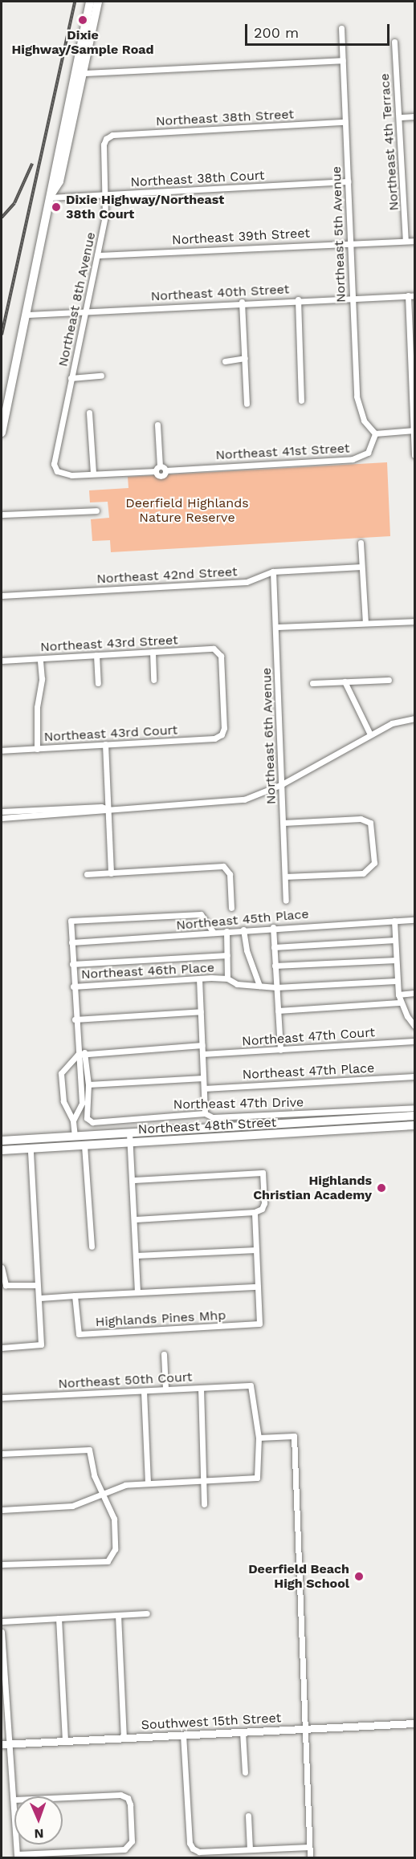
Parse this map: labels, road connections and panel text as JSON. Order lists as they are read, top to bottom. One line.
{"streets":{"main road":["Northeast 48th Street"],"street":["Northeast 38th Street","Northeast 4th Terrace","Northeast 38th Court","Northeast 5th Avenue","Northeast 39th Street","Northeast 40th Street","Northeast 8th Avenue","Northeast 41st Street","Northeast 42nd Street","Northeast 43rd Street","Northeast 43rd Court","Northeast 6th Avenue","Northeast 45th Place","Northeast 46th Place","Northeast 47th Court","Northeast 47th Place","Northeast 47th Drive","Highlands Pines Mhp","Northeast 50th Court","Southwest 15th Street"]},"crossings":[["Northeast 38th Street","Northeast 5th Avenue"],["Northeast 38th Street","Northeast 8th Avenue"],["Northeast 4th Terrace","Northeast 39th Street"],["Northeast 38th Court","Northeast 5th Avenue"],["Northeast 38th Court","Northeast 8th Avenue"],["Northeast 5th Avenue","Northeast 39th Street"],["Northeast 5th Avenue","Northeast 40th Street"],["Northeast 5th Avenue","Northeast 41st Street"],["Northeast 39th Street","Northeast 8th Avenue"],["Northeast 40th Street","Northeast 8th Avenue"],["Northeast 42nd Street","Northeast 6th Avenue"],["Northeast 43rd Street","Northeast 43rd Court"]],"parks":["Deerfield Highlands Nature Reserve"],"places":["Dixie Highway/Sample Road","Dixie Highway/Northeast 38th Court","Highlands Christian Academy","Deerfield Beach High School"],"scale_bar":"200 m","north":"bottom"}
